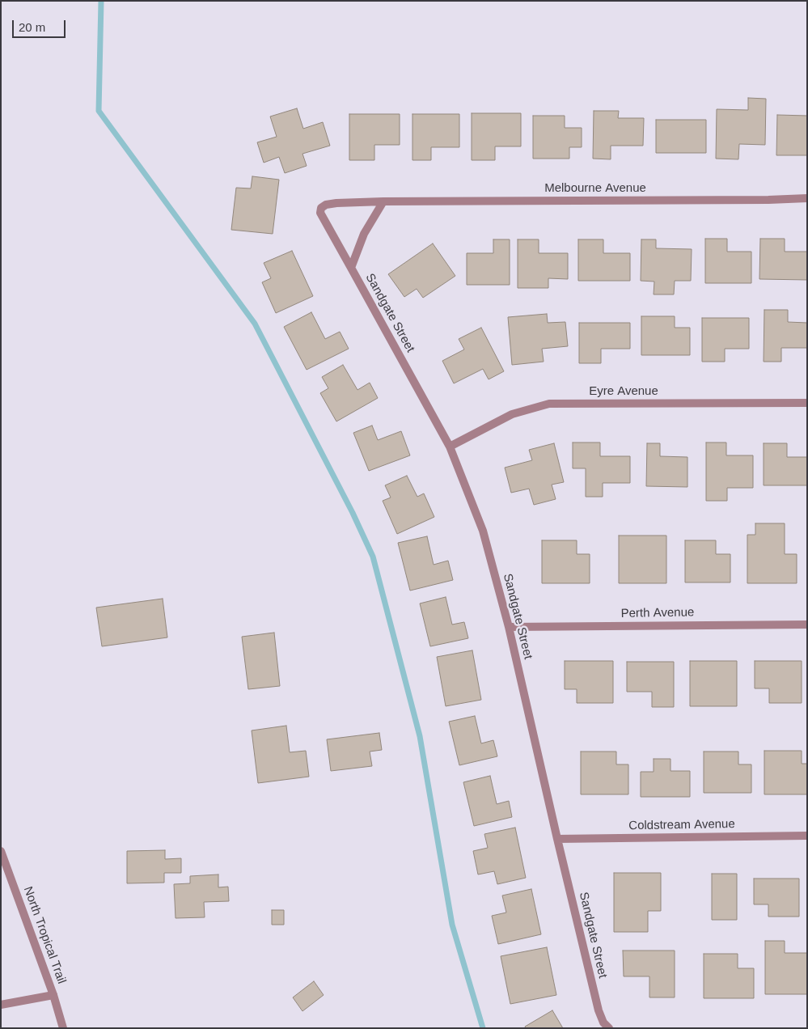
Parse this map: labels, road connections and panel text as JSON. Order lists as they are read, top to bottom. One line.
{"streets":{"street":["Melbourne Avenue","Sandgate Street","Eyre Avenue","Perth Avenue","Coldstream Avenue","North Tropical Trail"]},"crossings":[["Melbourne Avenue","Sandgate Street"],["Sandgate Street","Eyre Avenue"],["Sandgate Street","Perth Avenue"],["Sandgate Street","Coldstream Avenue"]],"scale_bar":"20 m"}
